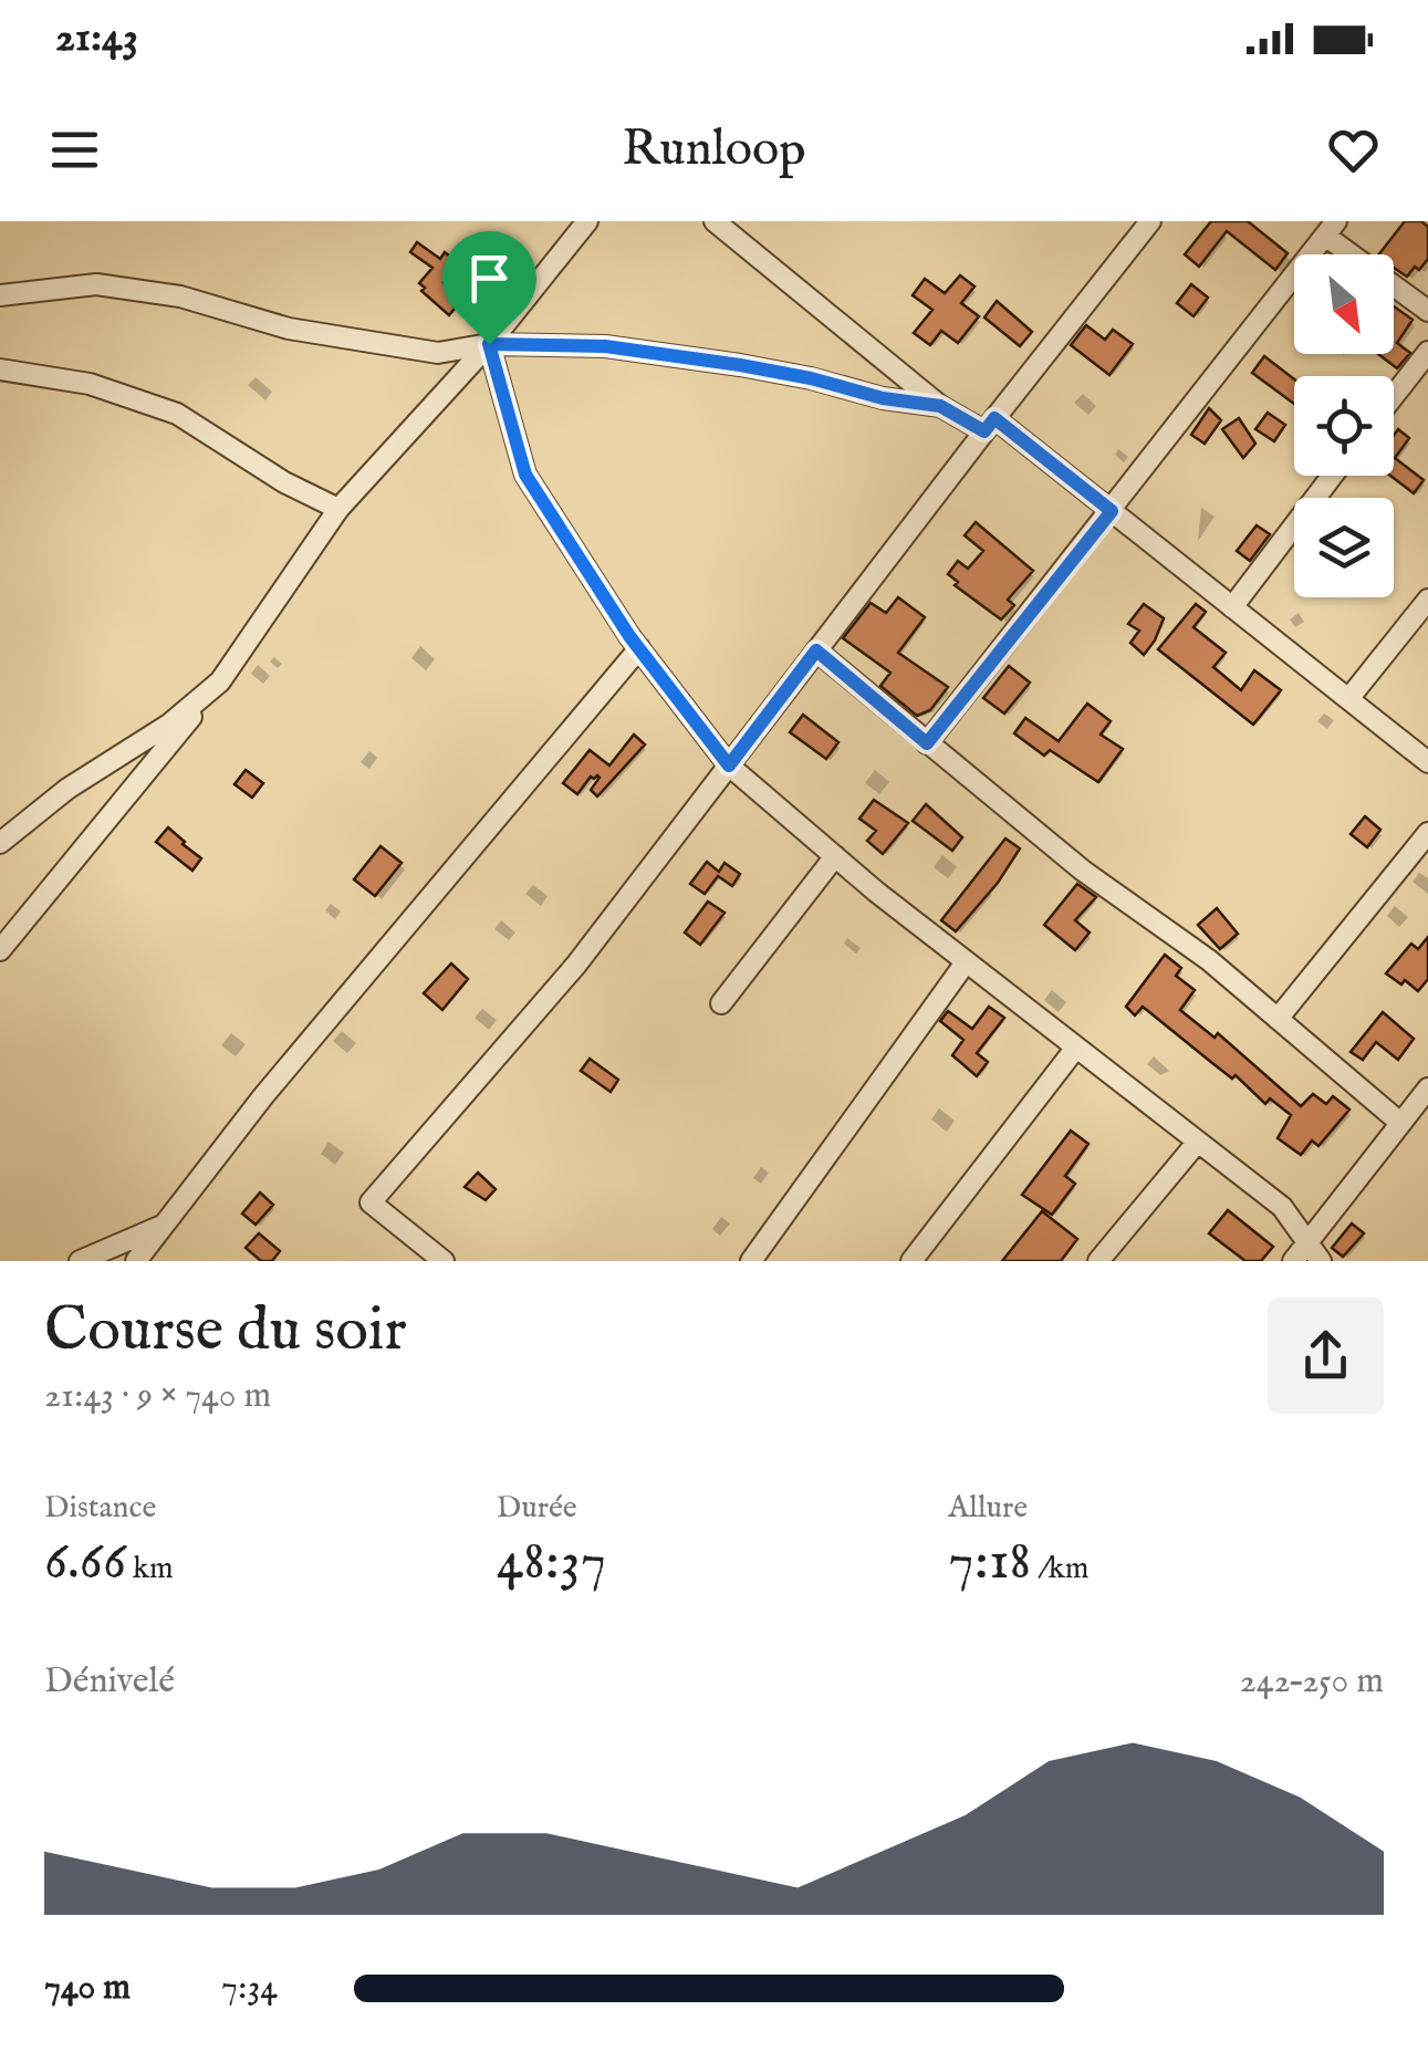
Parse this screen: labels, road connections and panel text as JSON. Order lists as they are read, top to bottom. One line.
{"north":"bottom right","page":{"status":"21:43","header":"Runloop","heading":["Course du soir","21:43 · 9 × 740 m"],"stats":[["Distance","6.66 km"],["Durée","48:37"],["Allure","7:18 /km"]],"chart":["Dénivelé","242–250 m"],"list":[{"name":"740 m","note":"7:34"}]}}
